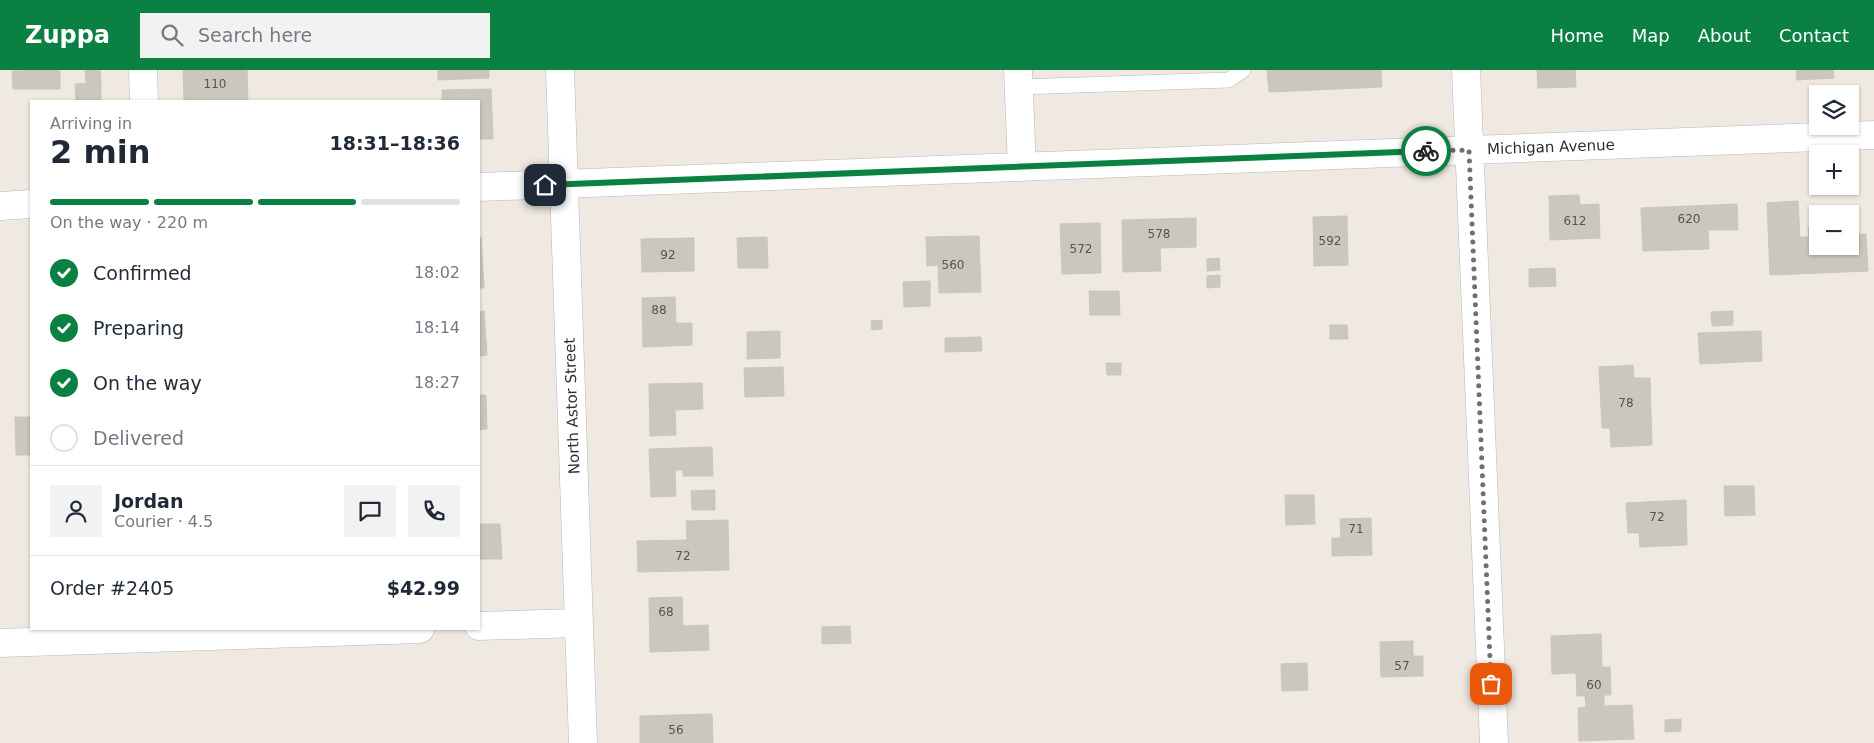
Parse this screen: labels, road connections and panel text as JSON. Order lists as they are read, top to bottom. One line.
{"streets":{"street":["Michigan Avenue","North Astor Street"]},"crossings":[["Michigan Avenue","North Astor Street"]],"house_numbers":["110","620","612","578","592","572","92","560","88","78","72","71","72","68","57","60","56"],"page":{"header":"Zuppa","search":"Search here","nav":["Home","Map","About","Contact"],"map_buttons":["+","−"],"heading":["2 min","Arriving in","18:31–18:36"],"panel":["Jordan","Courier · 4.5","Order #2405","$42.99"],"bar":"On the way · 220 m","list":[["Confirmed","18:02"],["Preparing","18:14"],["On the way","18:27"],"Delivered"]}}
